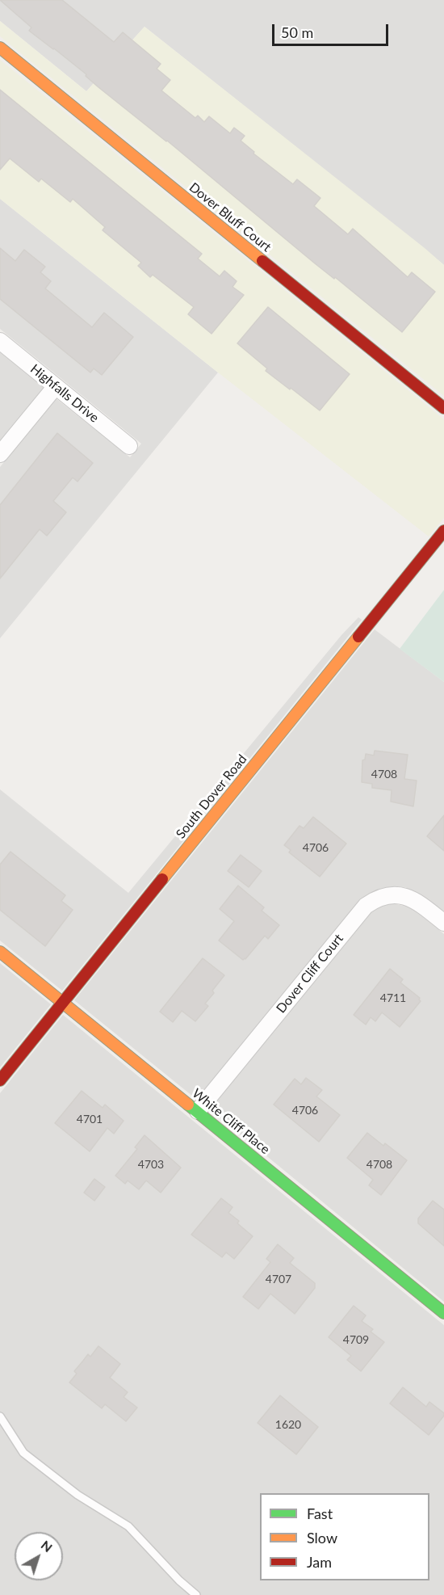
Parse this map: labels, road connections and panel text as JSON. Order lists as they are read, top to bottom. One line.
{"streets":{"street":["Dover Bluff Court","Highfalls Drive","South Dover Road","Dover Cliff Court","White Cliff Place"]},"crossings":[["South Dover Road","White Cliff Place"],["Dover Cliff Court","White Cliff Place"]],"house_numbers":["4708","4706","4711","4706","4701","4703","4708","4707","4709","1620"],"legend":["Fast","Slow","Jam"],"scale_bar":"50 m","north":"top right"}
